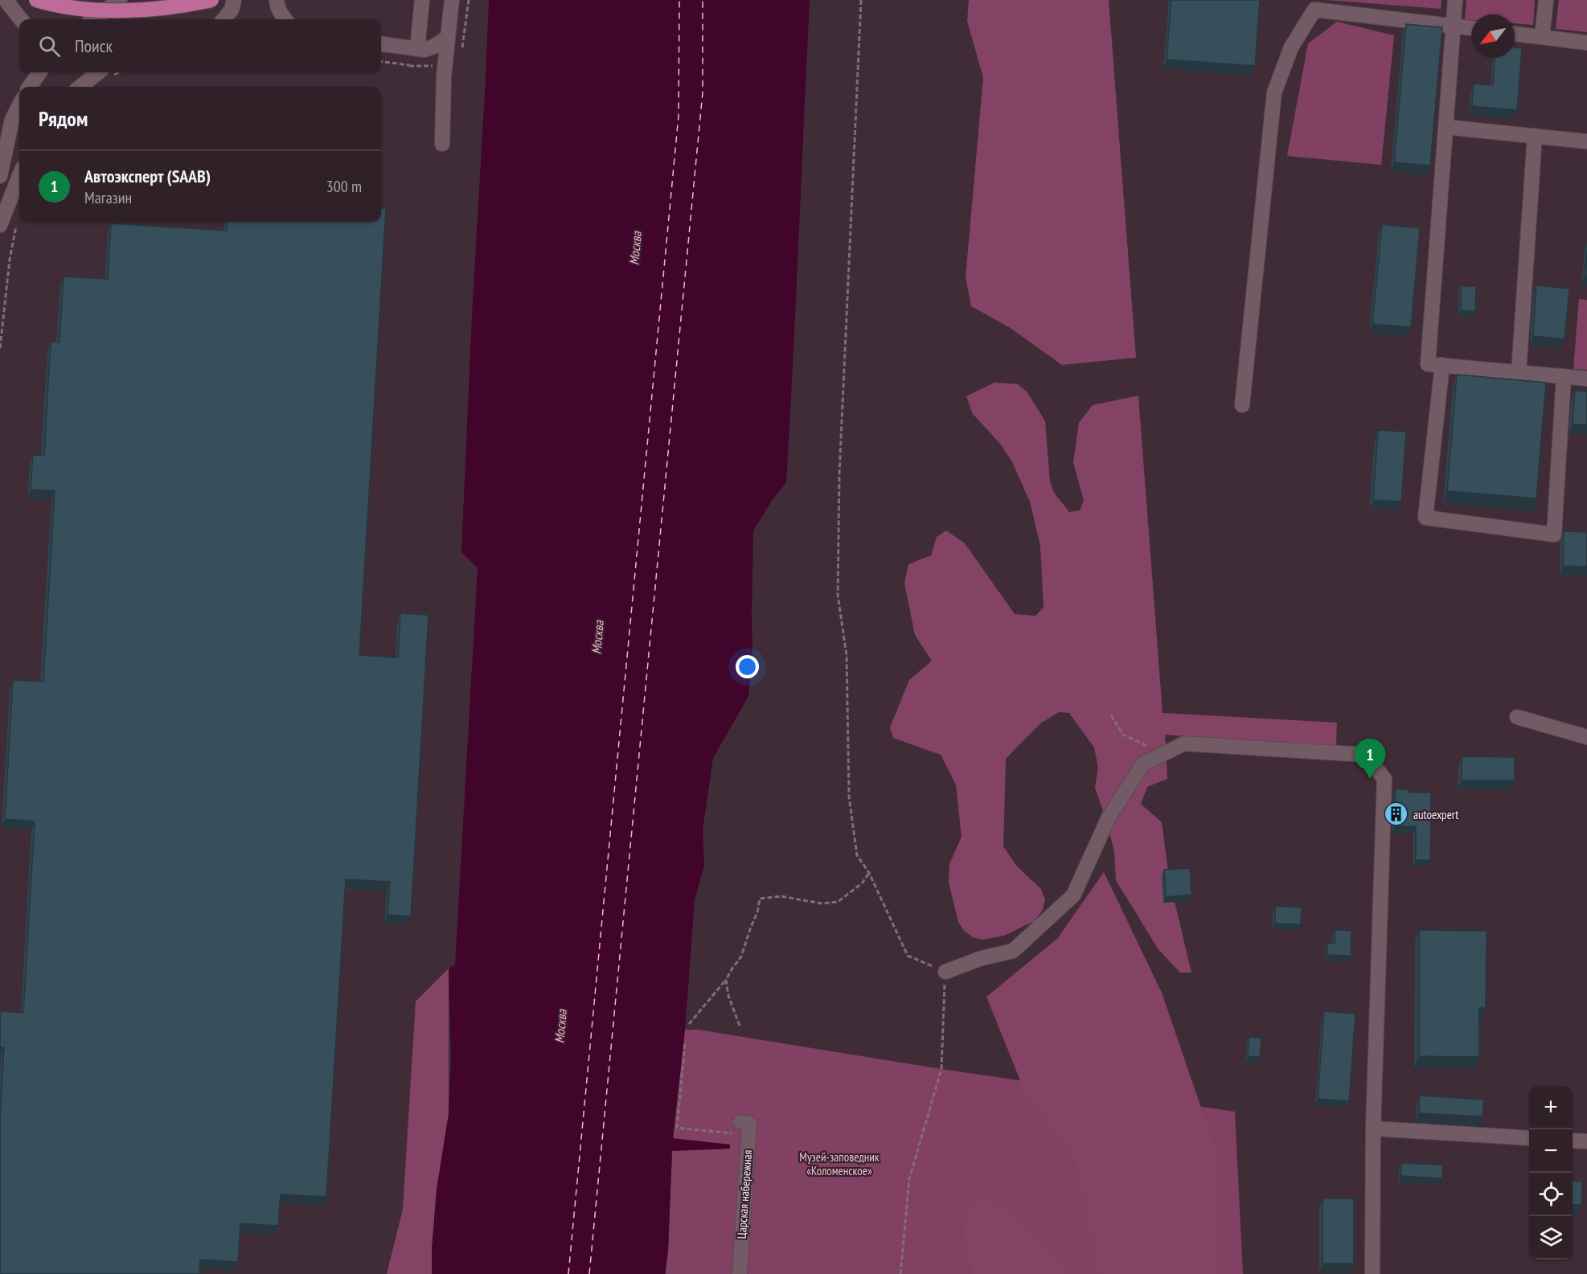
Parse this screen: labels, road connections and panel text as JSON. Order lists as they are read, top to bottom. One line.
{"streets":{"street":["Царская набережная"]},"water":["Москва"],"parks":["Музей-заповедник «Коломенское»"],"places":{"building":["autoexpert"]},"north":"bottom left","page":{"search":"Поиск","heading":"Рядом","list":[{"mark":"1","name":"Автоэксперт (SAAB)","note":"Магазин","value":"300 m"}],"pins":"1","map_buttons":["+","−"]}}
